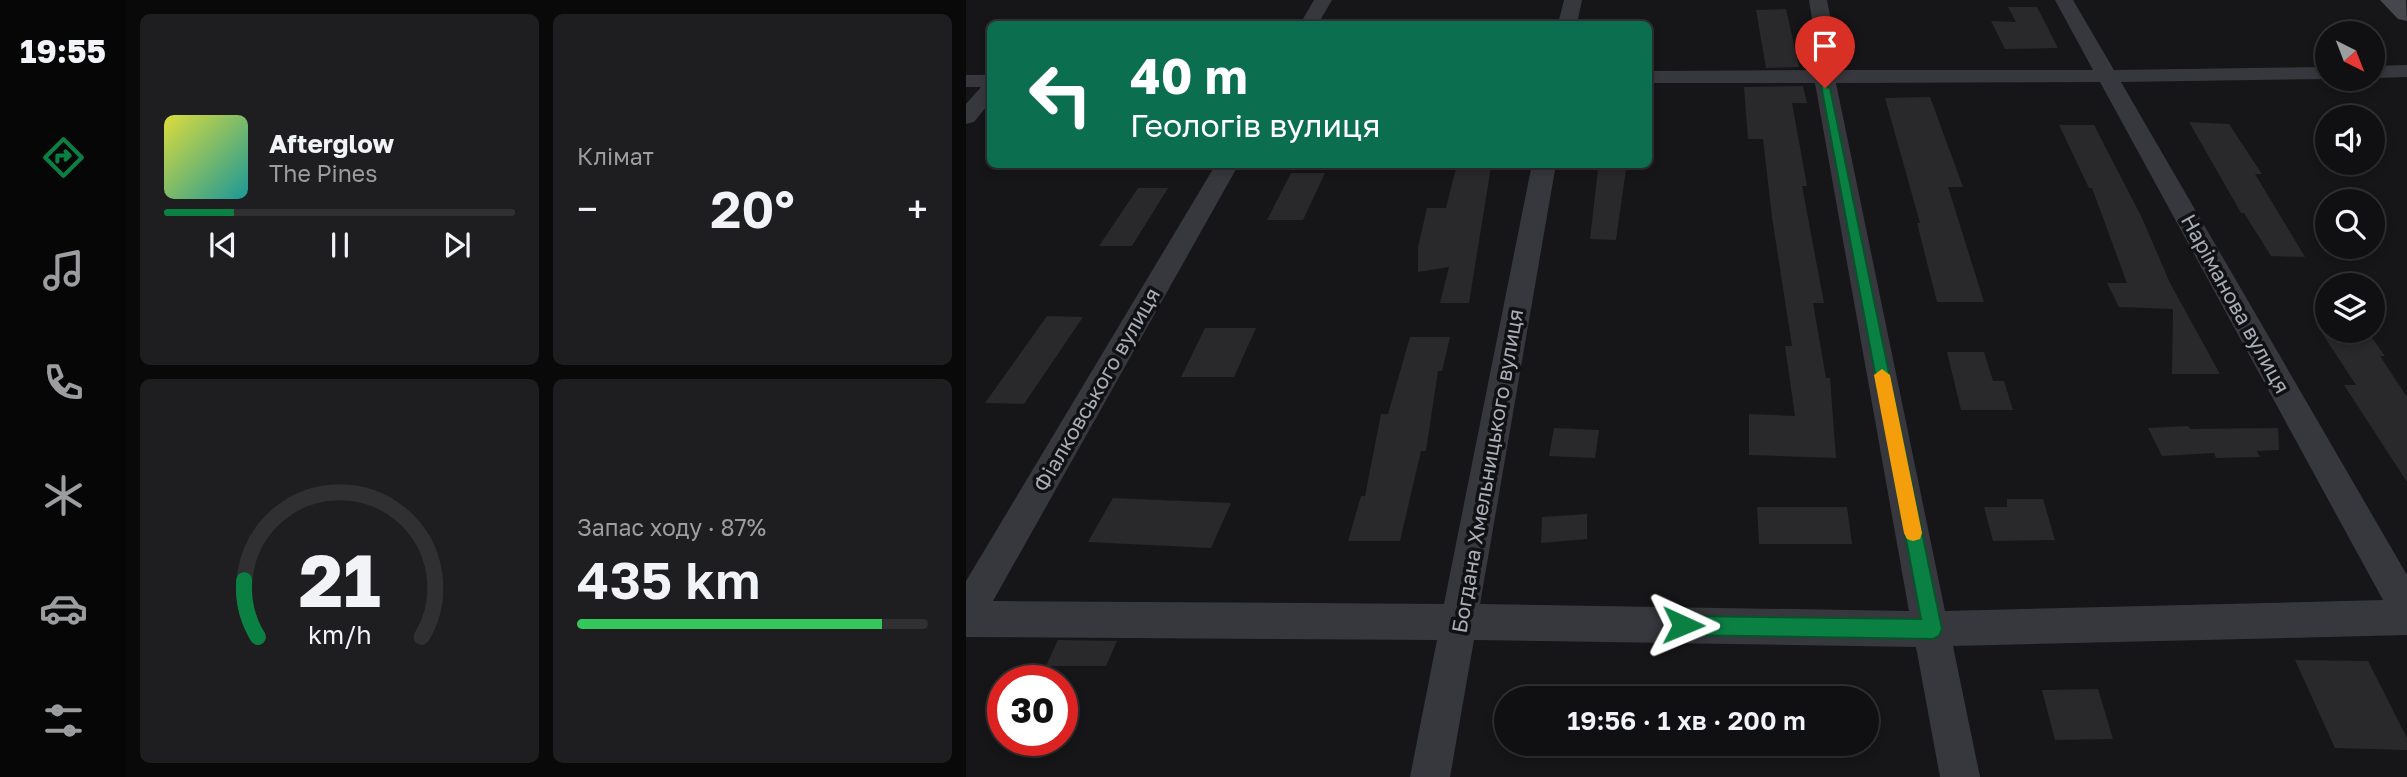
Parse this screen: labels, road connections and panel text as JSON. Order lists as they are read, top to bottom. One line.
{"streets":{"street":["Наріманова вулиця","Фіалковського вулиця","Богдана Хмельницького вулиця"]},"north":"bottom right","page":{"tabs":"19:55","tile":["Клімат",["Запас ходу · 87%","435 km"]],"turn":["40 m","Геологів вулиця"],"song":["Afterglow","The Pines"],"heat":["−","20°","+"],"limit":"30","trip":"19:56 · 1 хв · 200 m","gauge":["21","km/h"]}}
